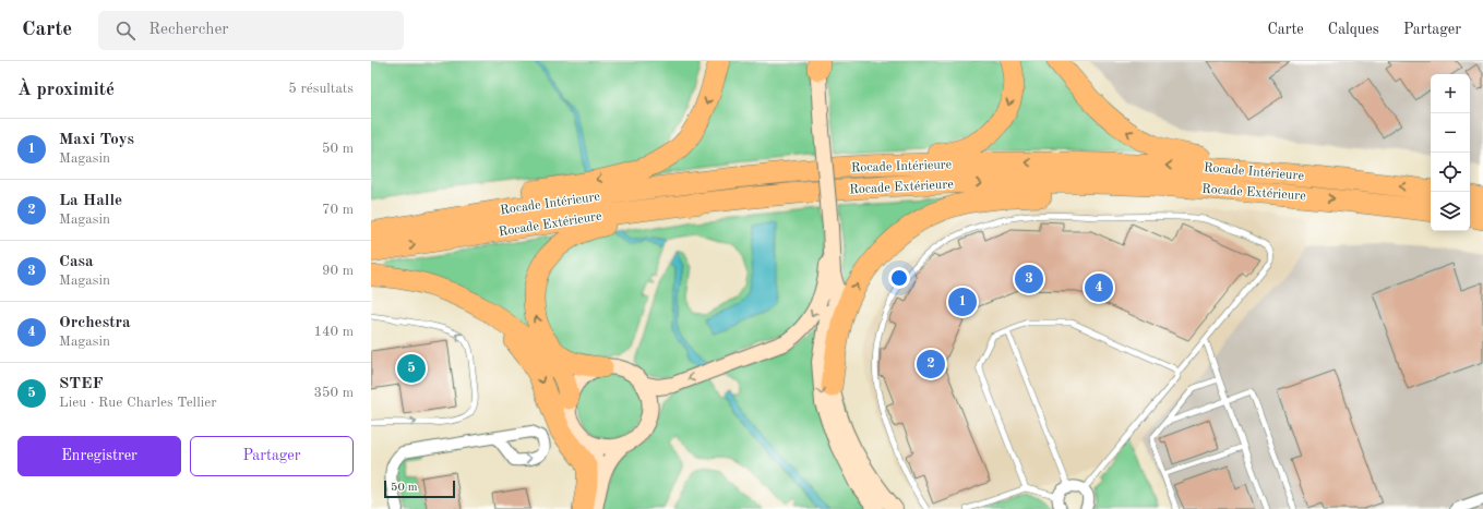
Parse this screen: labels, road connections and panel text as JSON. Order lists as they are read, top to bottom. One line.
{"streets":{"highway":["Rocade Intérieure","Rocade Extérieure"]},"one_way":["Rocade Intérieure","Rocade Extérieure"],"scale_bar":"50 m","page":{"header":"Carte","search":"Rechercher","nav":["Carte","Calques","Partager"],"heading":["À proximité","5 résultats"],"map_buttons":["+","−"],"list":[{"mark":"1","name":"Maxi Toys","note":"Magasin","value":"50 m"},{"mark":"2","name":"La Halle","note":"Magasin","value":"70 m"},{"mark":"3","name":"Casa","note":"Magasin","value":"90 m"},{"mark":"4","name":"Orchestra","note":"Magasin","value":"140 m"},{"mark":"5","name":"STEF","note":"Lieu · Rue Charles Tellier","value":"350 m"}],"pins":["3","4","1","2","5"],"buttons":["Enregistrer","Partager"],"scale":"50 m"}}
